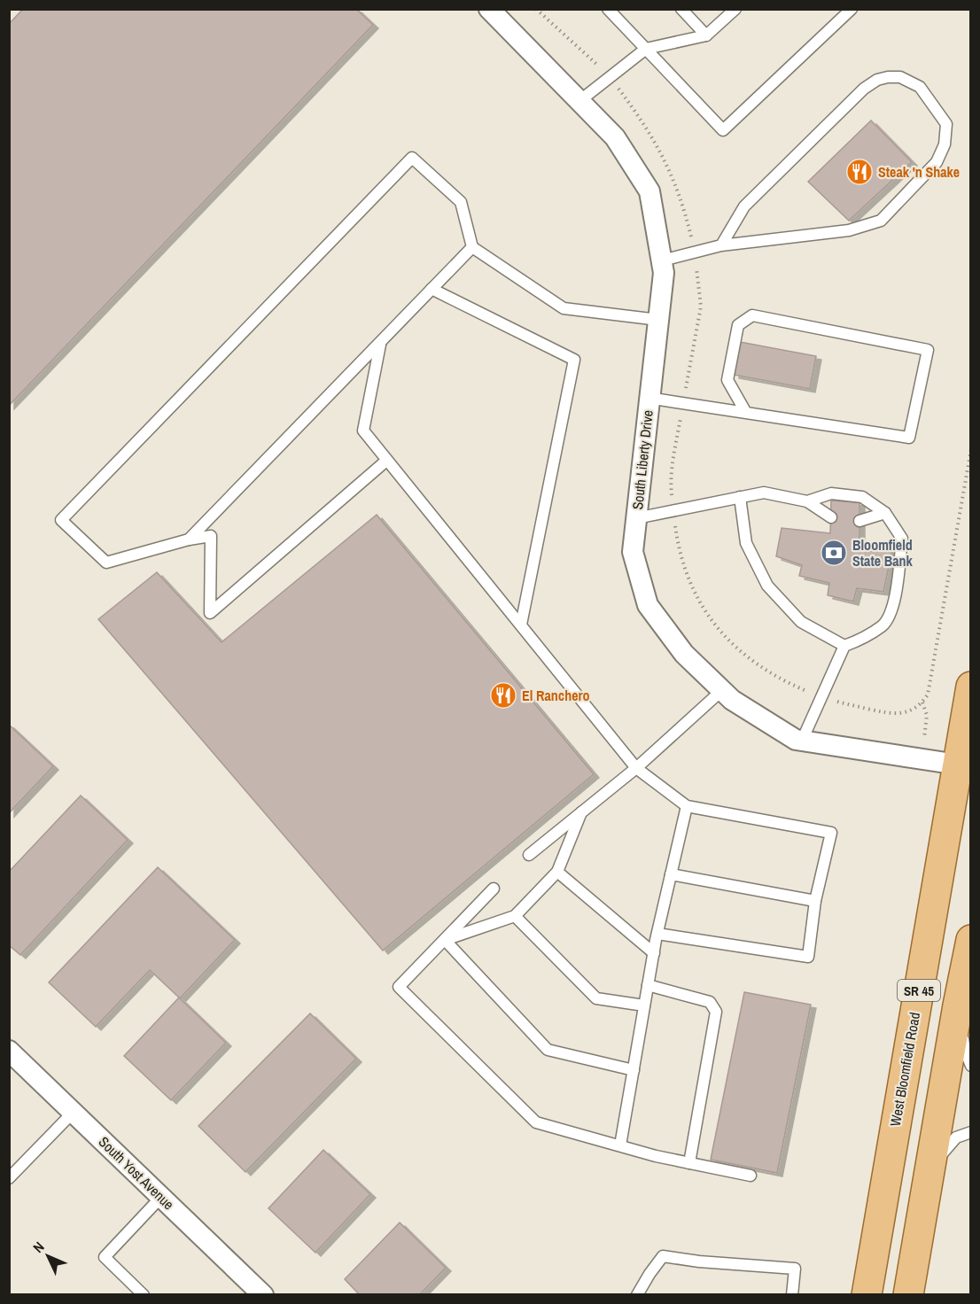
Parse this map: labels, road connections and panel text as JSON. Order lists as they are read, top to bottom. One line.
{"streets":{"main road":["SR 45","West Bloomfield Road"],"street":["South Liberty Drive","South Yost Avenue"]},"crossings":[["South Liberty Drive","West Bloomfield Road"]],"places":{"restaurant":["Steak 'n Shake","El Ranchero"],"bank":["Bloomfield State Bank"]},"north":"top left"}
